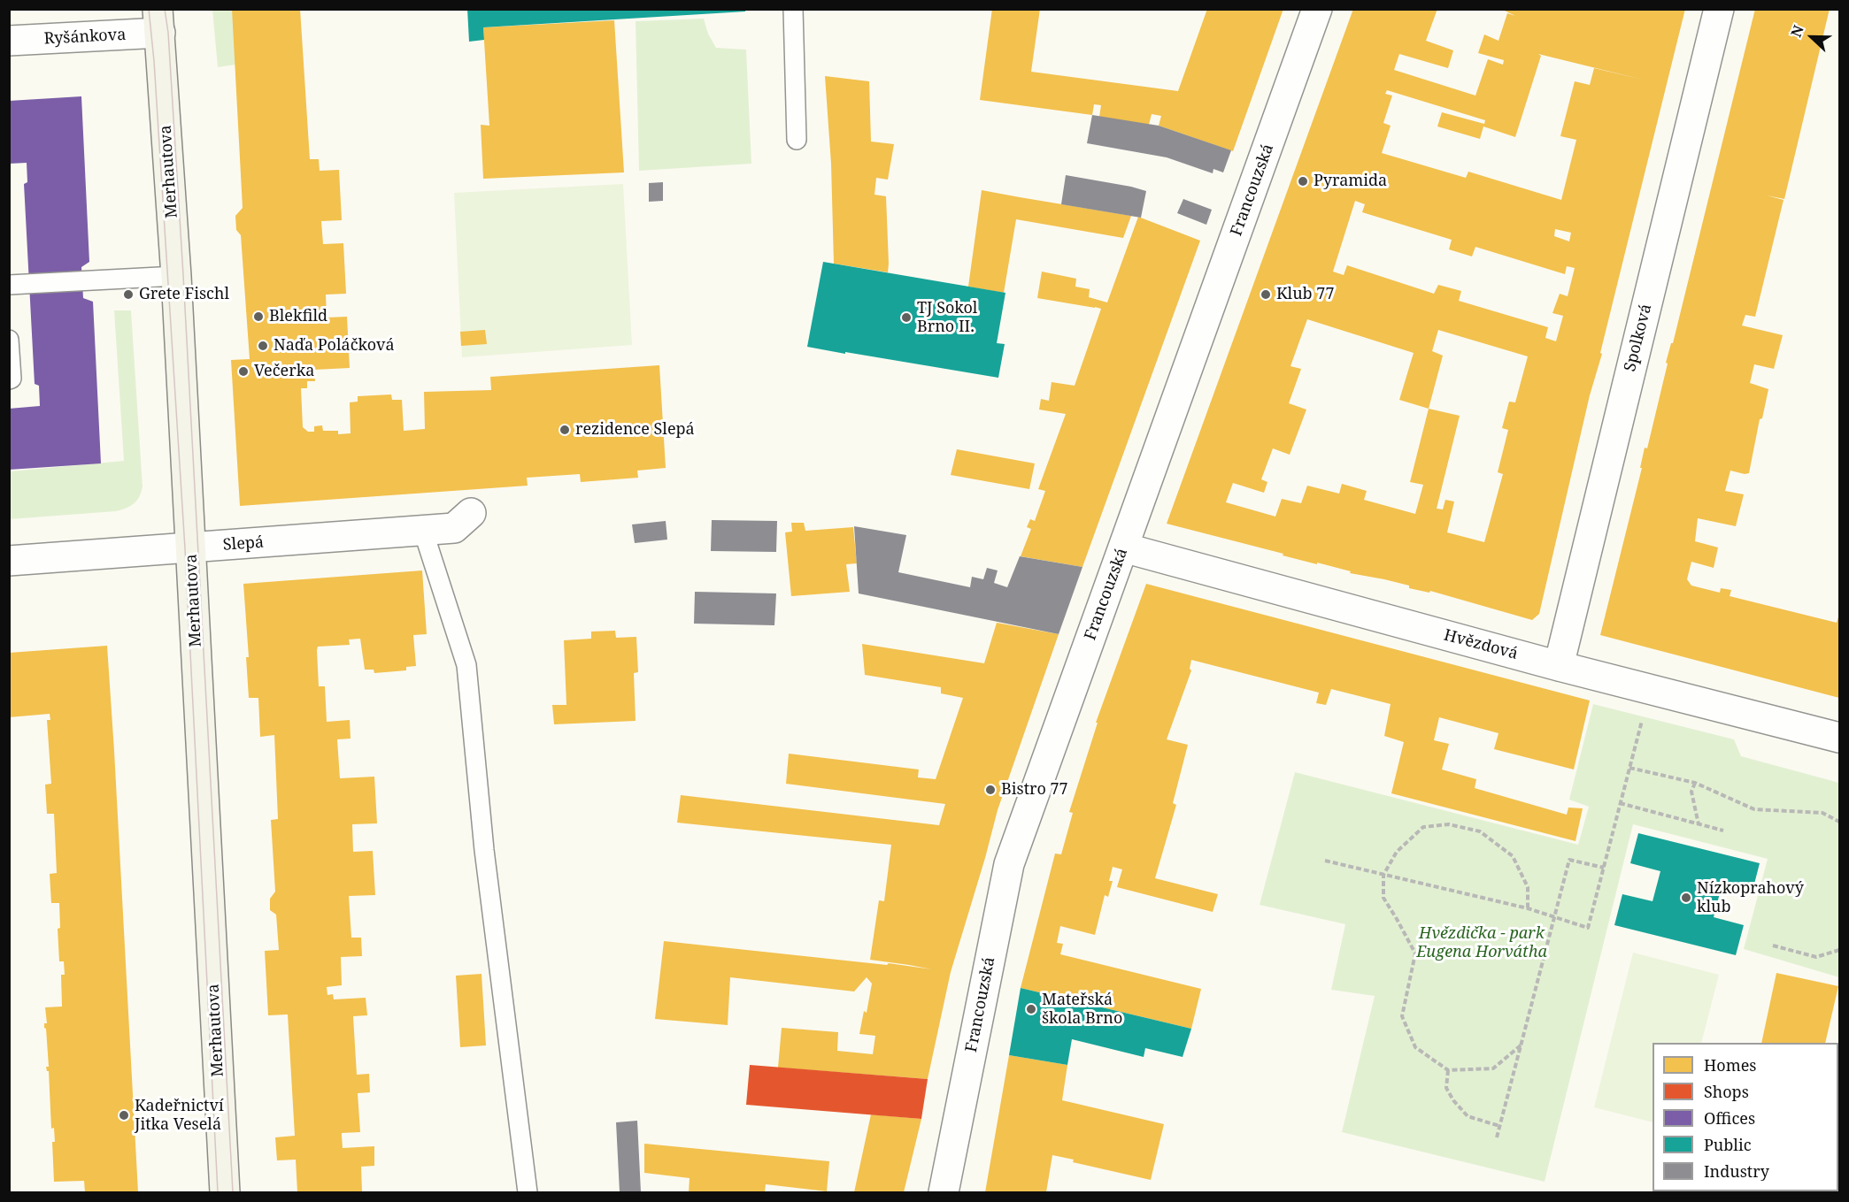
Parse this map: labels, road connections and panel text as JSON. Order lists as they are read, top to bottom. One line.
{"streets":{"street":["Ryšánkova","Merhautova","Francouzská","Spolková","Slepá","Hvězdová"]},"crossings":[["Ryšánkova","Merhautova"],["Merhautova","Slepá"],["Francouzská","Hvězdová"],["Spolková","Hvězdová"]],"parks":["Hvězdička - park Eugena Horvátha"],"places":["Pyramida","Grete Fischl","Klub 77","Blekfild","TJ Sokol Brno II.","Naďa Poláčková","Večerka","rezidence Slepá","Bistro 77","Nízkoprahový klub","Mateřská škola Brno","Kadeřnictví Jitka Veselá"],"legend":["Homes","Shops","Offices","Public","Industry"],"north":"left"}
